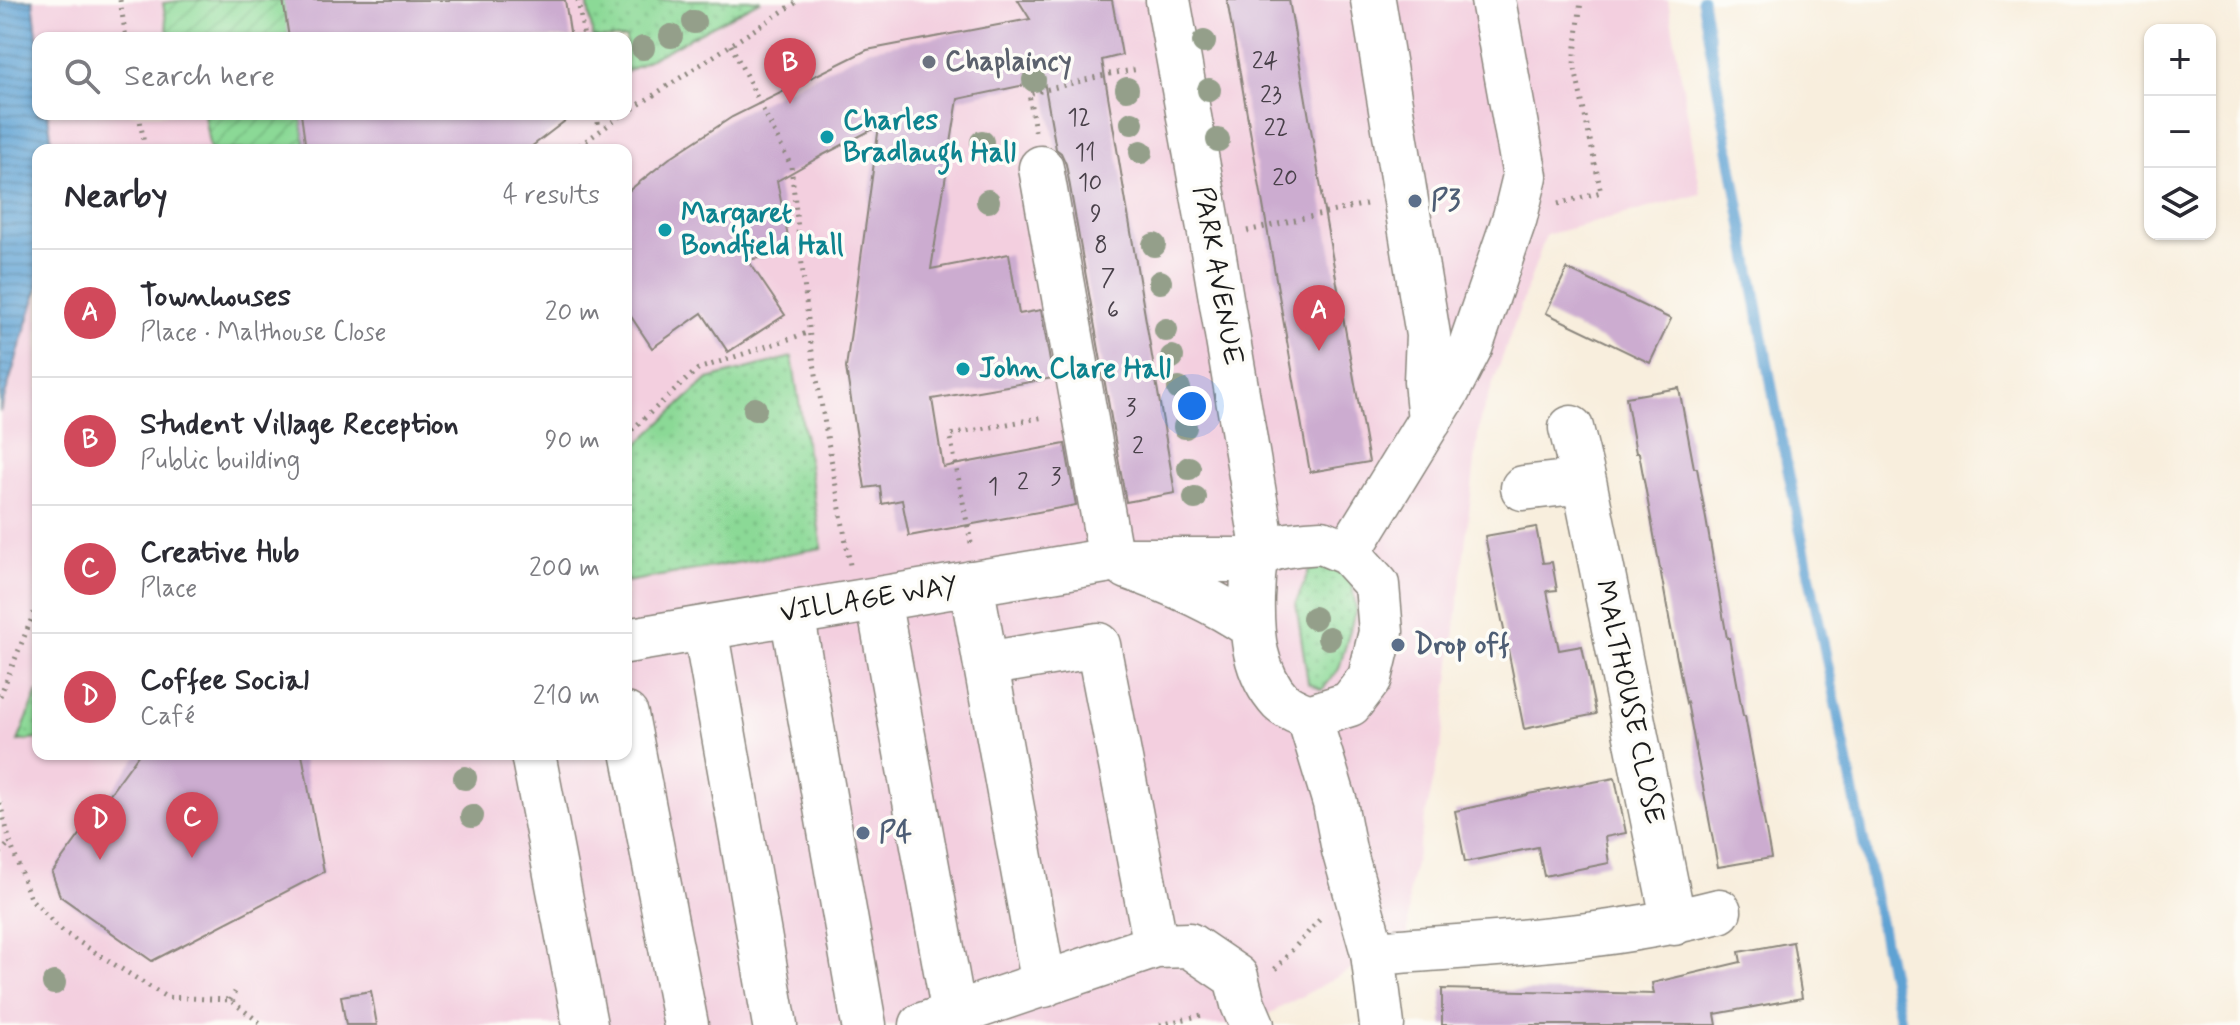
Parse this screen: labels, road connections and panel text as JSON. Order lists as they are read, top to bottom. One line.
{"streets":{"street":["PARK AVENUE","VILLAGE WAY","MALTHOUSE CLOSE"]},"crossings":[["PARK AVENUE","VILLAGE WAY"]],"places":["Chaplaincy","Charles Bradlaugh Hall","P3","Margaret Bondfield Hall","John Clare Hall","Drop off","P4"],"house_numbers":["24","23","12","22","11","20","10","9","8","7","6","3","2","3","2","1"],"page":{"map_buttons":["+","−"],"search":"Search here","pins":["B","A","C","D"],"heading":["Nearby","4 results"],"list":[{"mark":"A","name":"Townhouses","note":"Place · Malthouse Close","value":"20 m"},{"mark":"B","name":"Student Village Reception","note":"Public building","value":"90 m"},{"mark":"C","name":"Creative Hub","note":"Place","value":"200 m"},{"mark":"D","name":"Coffee Social","note":"Café","value":"210 m"}]}}
